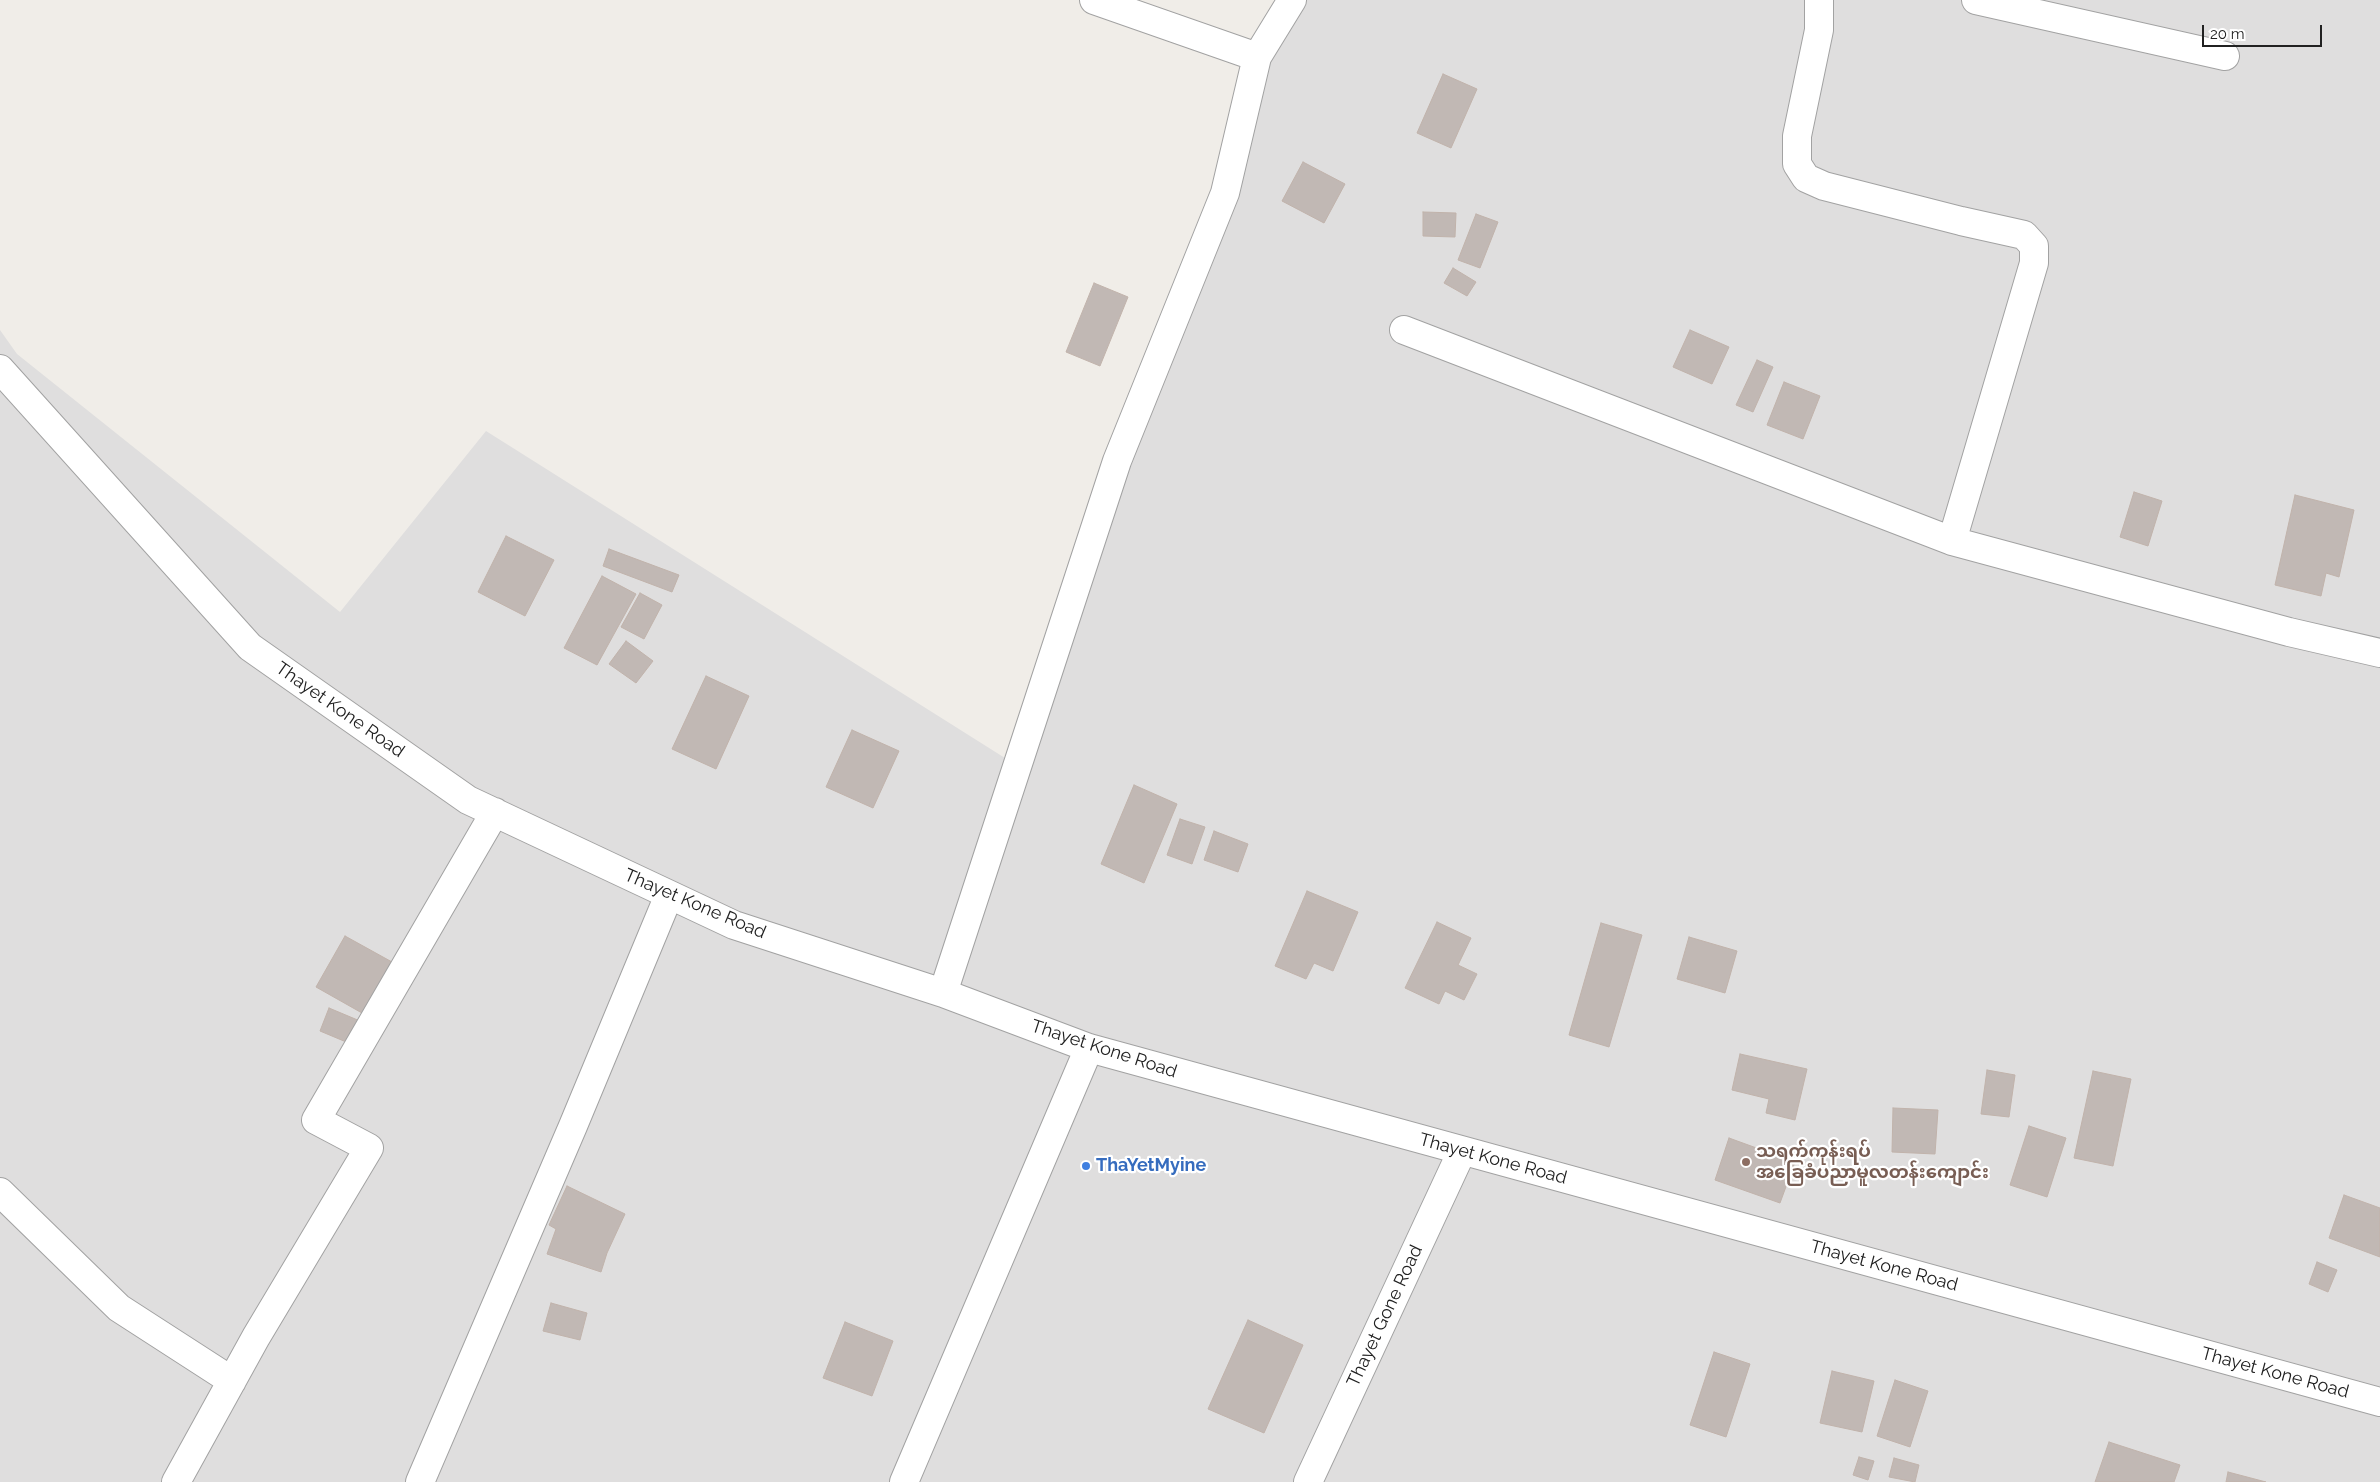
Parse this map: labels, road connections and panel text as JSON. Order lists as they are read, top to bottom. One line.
{"streets":{"street":["Thayet Kone Road","Thayet Gone Road"]},"crossings":[["Thayet Kone Road","Thayet Gone Road"]],"places":["သရက်ကုန်းရပ် အခြေခံပညာမူလတန်းကျောင်း","ThaYetMyine"],"scale_bar":"20 m"}
